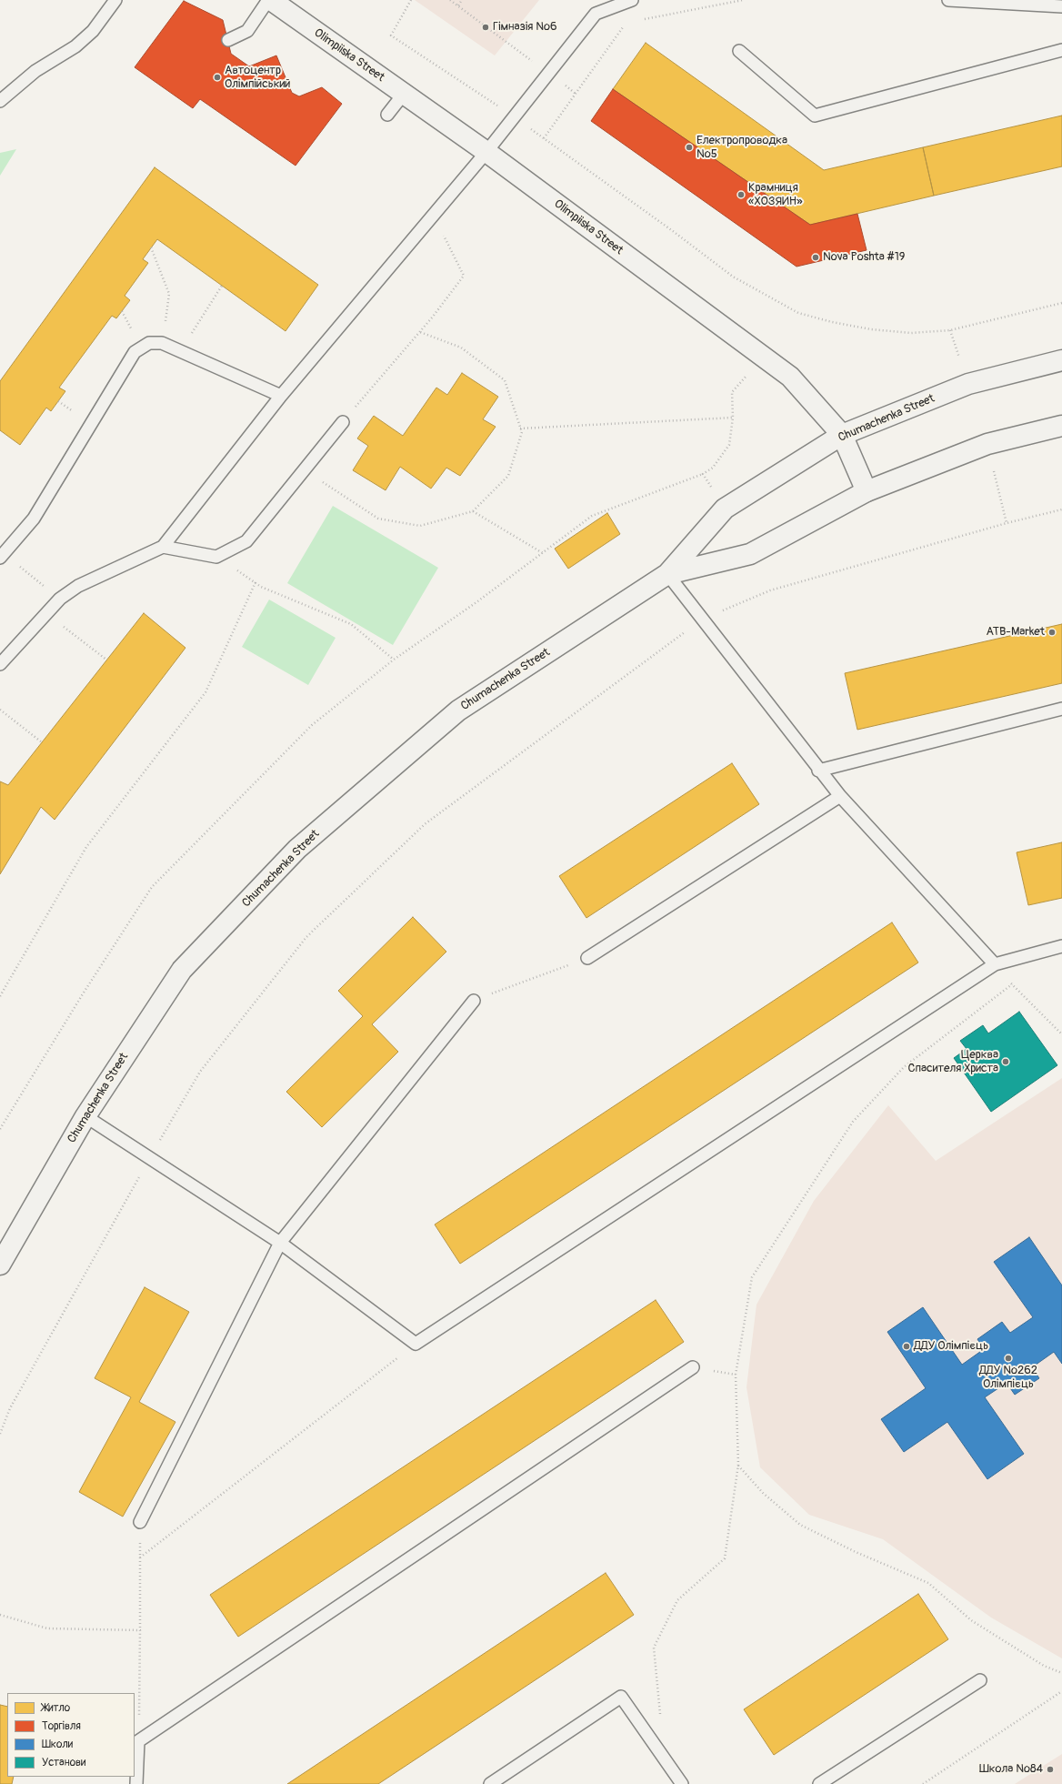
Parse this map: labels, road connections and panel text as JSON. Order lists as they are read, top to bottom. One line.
{"streets":{"street":["Olimpiiska Street","Chumachenka Street"]},"crossings":[["Olimpiiska Street","Chumachenka Street"]],"places":["Гімназія №6","Автоцентр Олімпійський","Електропроводка №5","Крамниця «ХОЗЯИН»","Nova Poshta #19","ATB-Market","Церква Спасителя Христа","ДДУ Олімпієць","ДДУ №262 Олімпієць","Школа №84"],"legend":["Житло","Торгівля","Школи","Установи"]}
